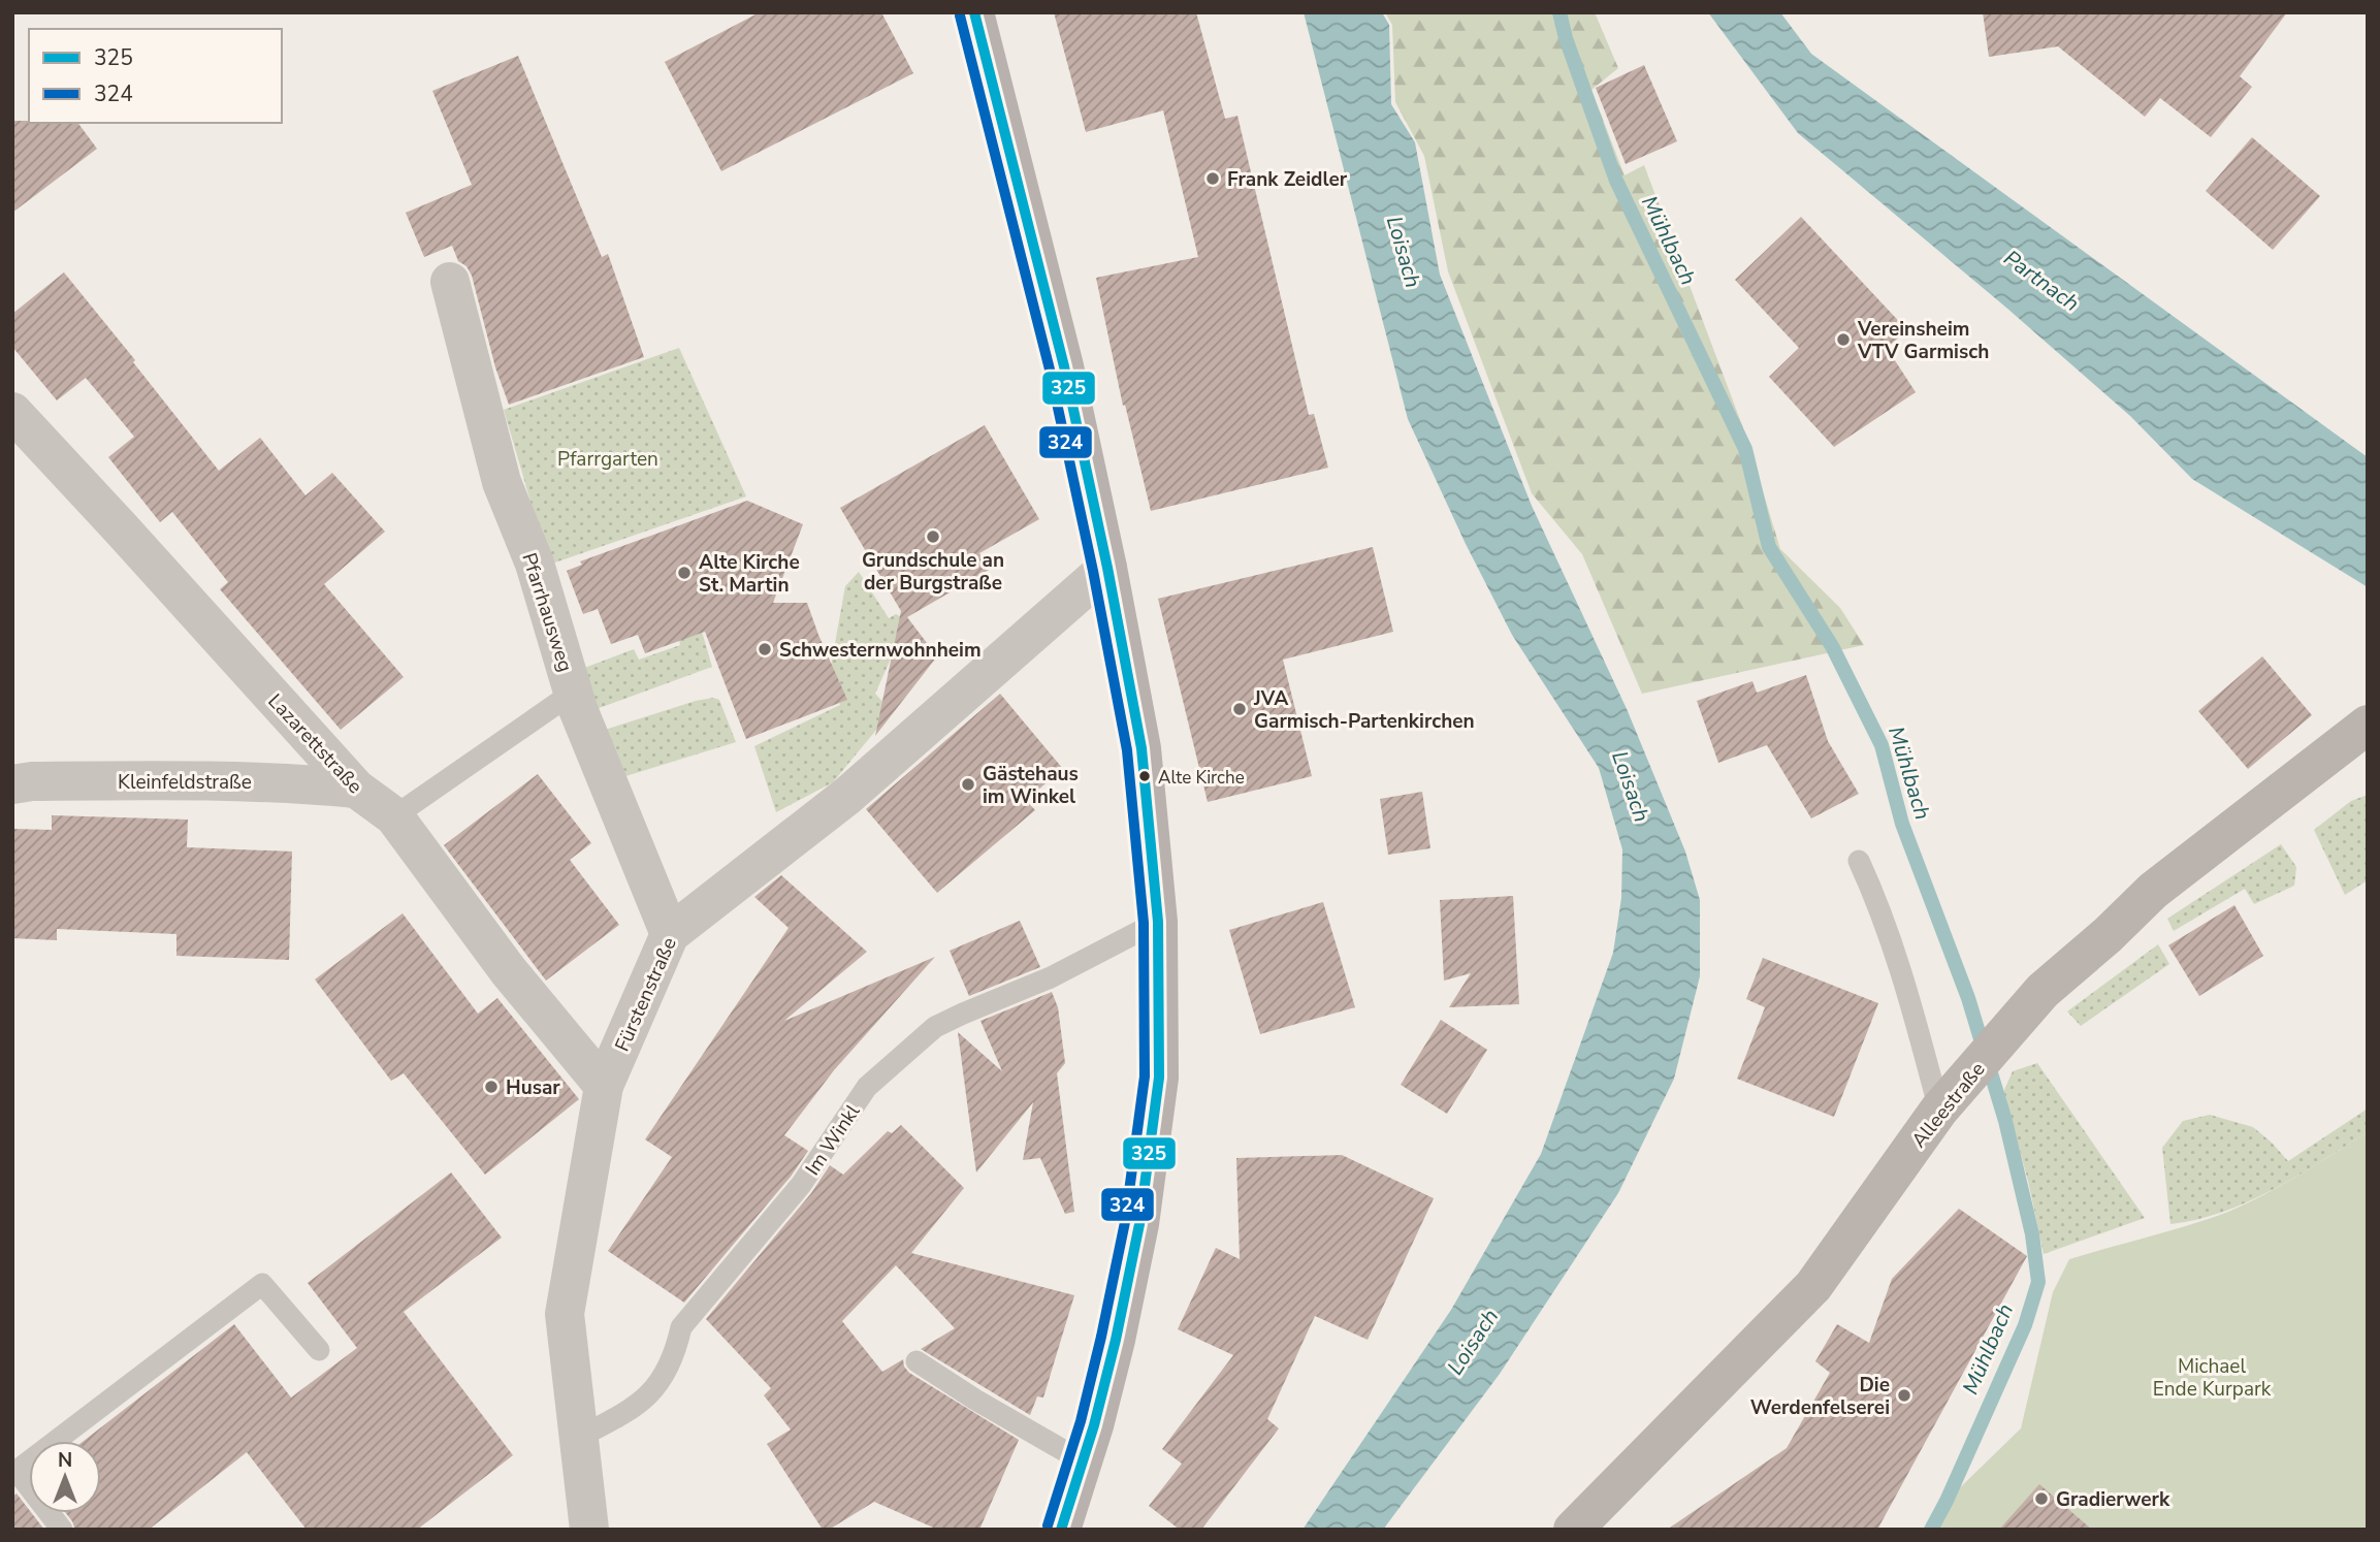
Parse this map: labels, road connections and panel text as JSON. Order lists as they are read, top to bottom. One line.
{"streets":{"street":["Pfarrhausweg","Lazarettstraße","Kleinfeldstraße","Fürstenstraße","Alleestraße"],"lane":["Im Winkl"]},"crossings":[["Pfarrhausweg","Fürstenstraße"],["Lazarettstraße","Kleinfeldstraße"],["Lazarettstraße","Fürstenstraße"],["Fürstenstraße","Im Winkl"]],"water":["Mühlbach","Loisach","Partnach"],"parks":["Pfarrgarten","Michael Ende Kurpark"],"places":["Frank Zeidler","Vereinsheim VTV Garmisch","Grundschule an der Burgstraße","Alte Kirche St. Martin","Schwesternwohnheim","JVA Garmisch-Partenkirchen","Alte Kirche","Gästehaus im Winkel","Husar","Die Werdenfelserei","Gradierwerk"],"lines":["transit line 325","transit line 324"],"legend":["325","324"],"north":"top"}
